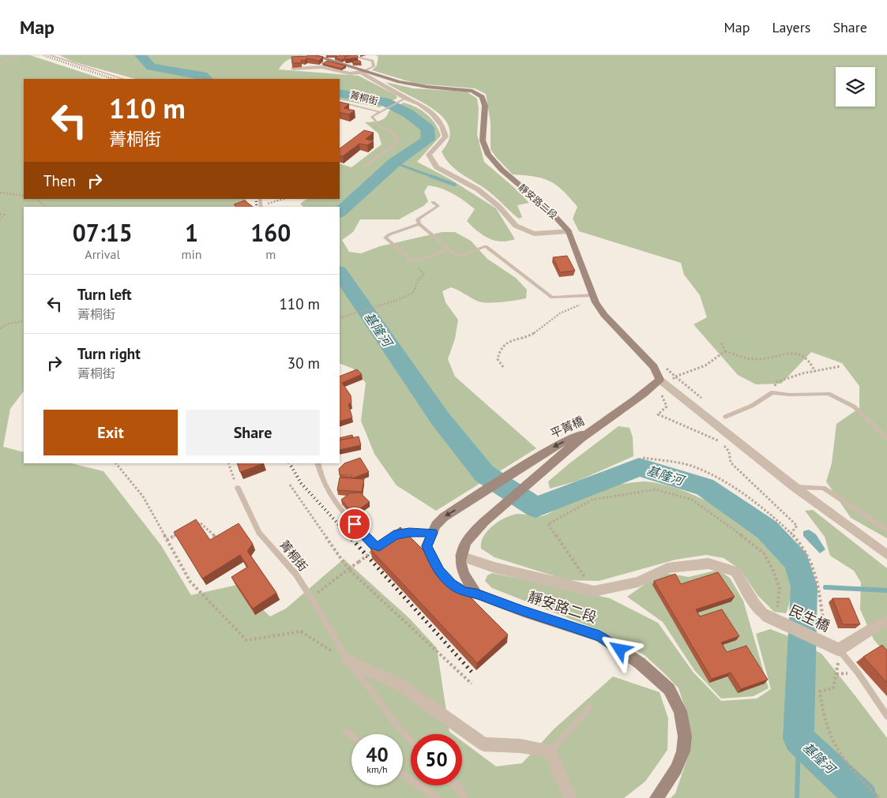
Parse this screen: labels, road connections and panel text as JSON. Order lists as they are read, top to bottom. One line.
{"streets":{"main road":["靜安路二段","平菁橋"],"street":["民生橋"],"lane":["菁桐街"]},"crossings":[["靜安路二段","平菁橋"]],"water":["基隆河"],"page":{"header":"Map","nav":["Map","Layers","Share"],"turn":["110 m","菁桐街"],"then":"Then","eta":["07:15","Arrival","1","min","160","m"],"list":[{"name":"Turn left","note":"菁桐街","value":"110 m"},{"name":"Turn right","note":"菁桐街","value":"30 m"}],"buttons":["Exit","Share"],"speed":"40 km/h","limit":"50"}}
